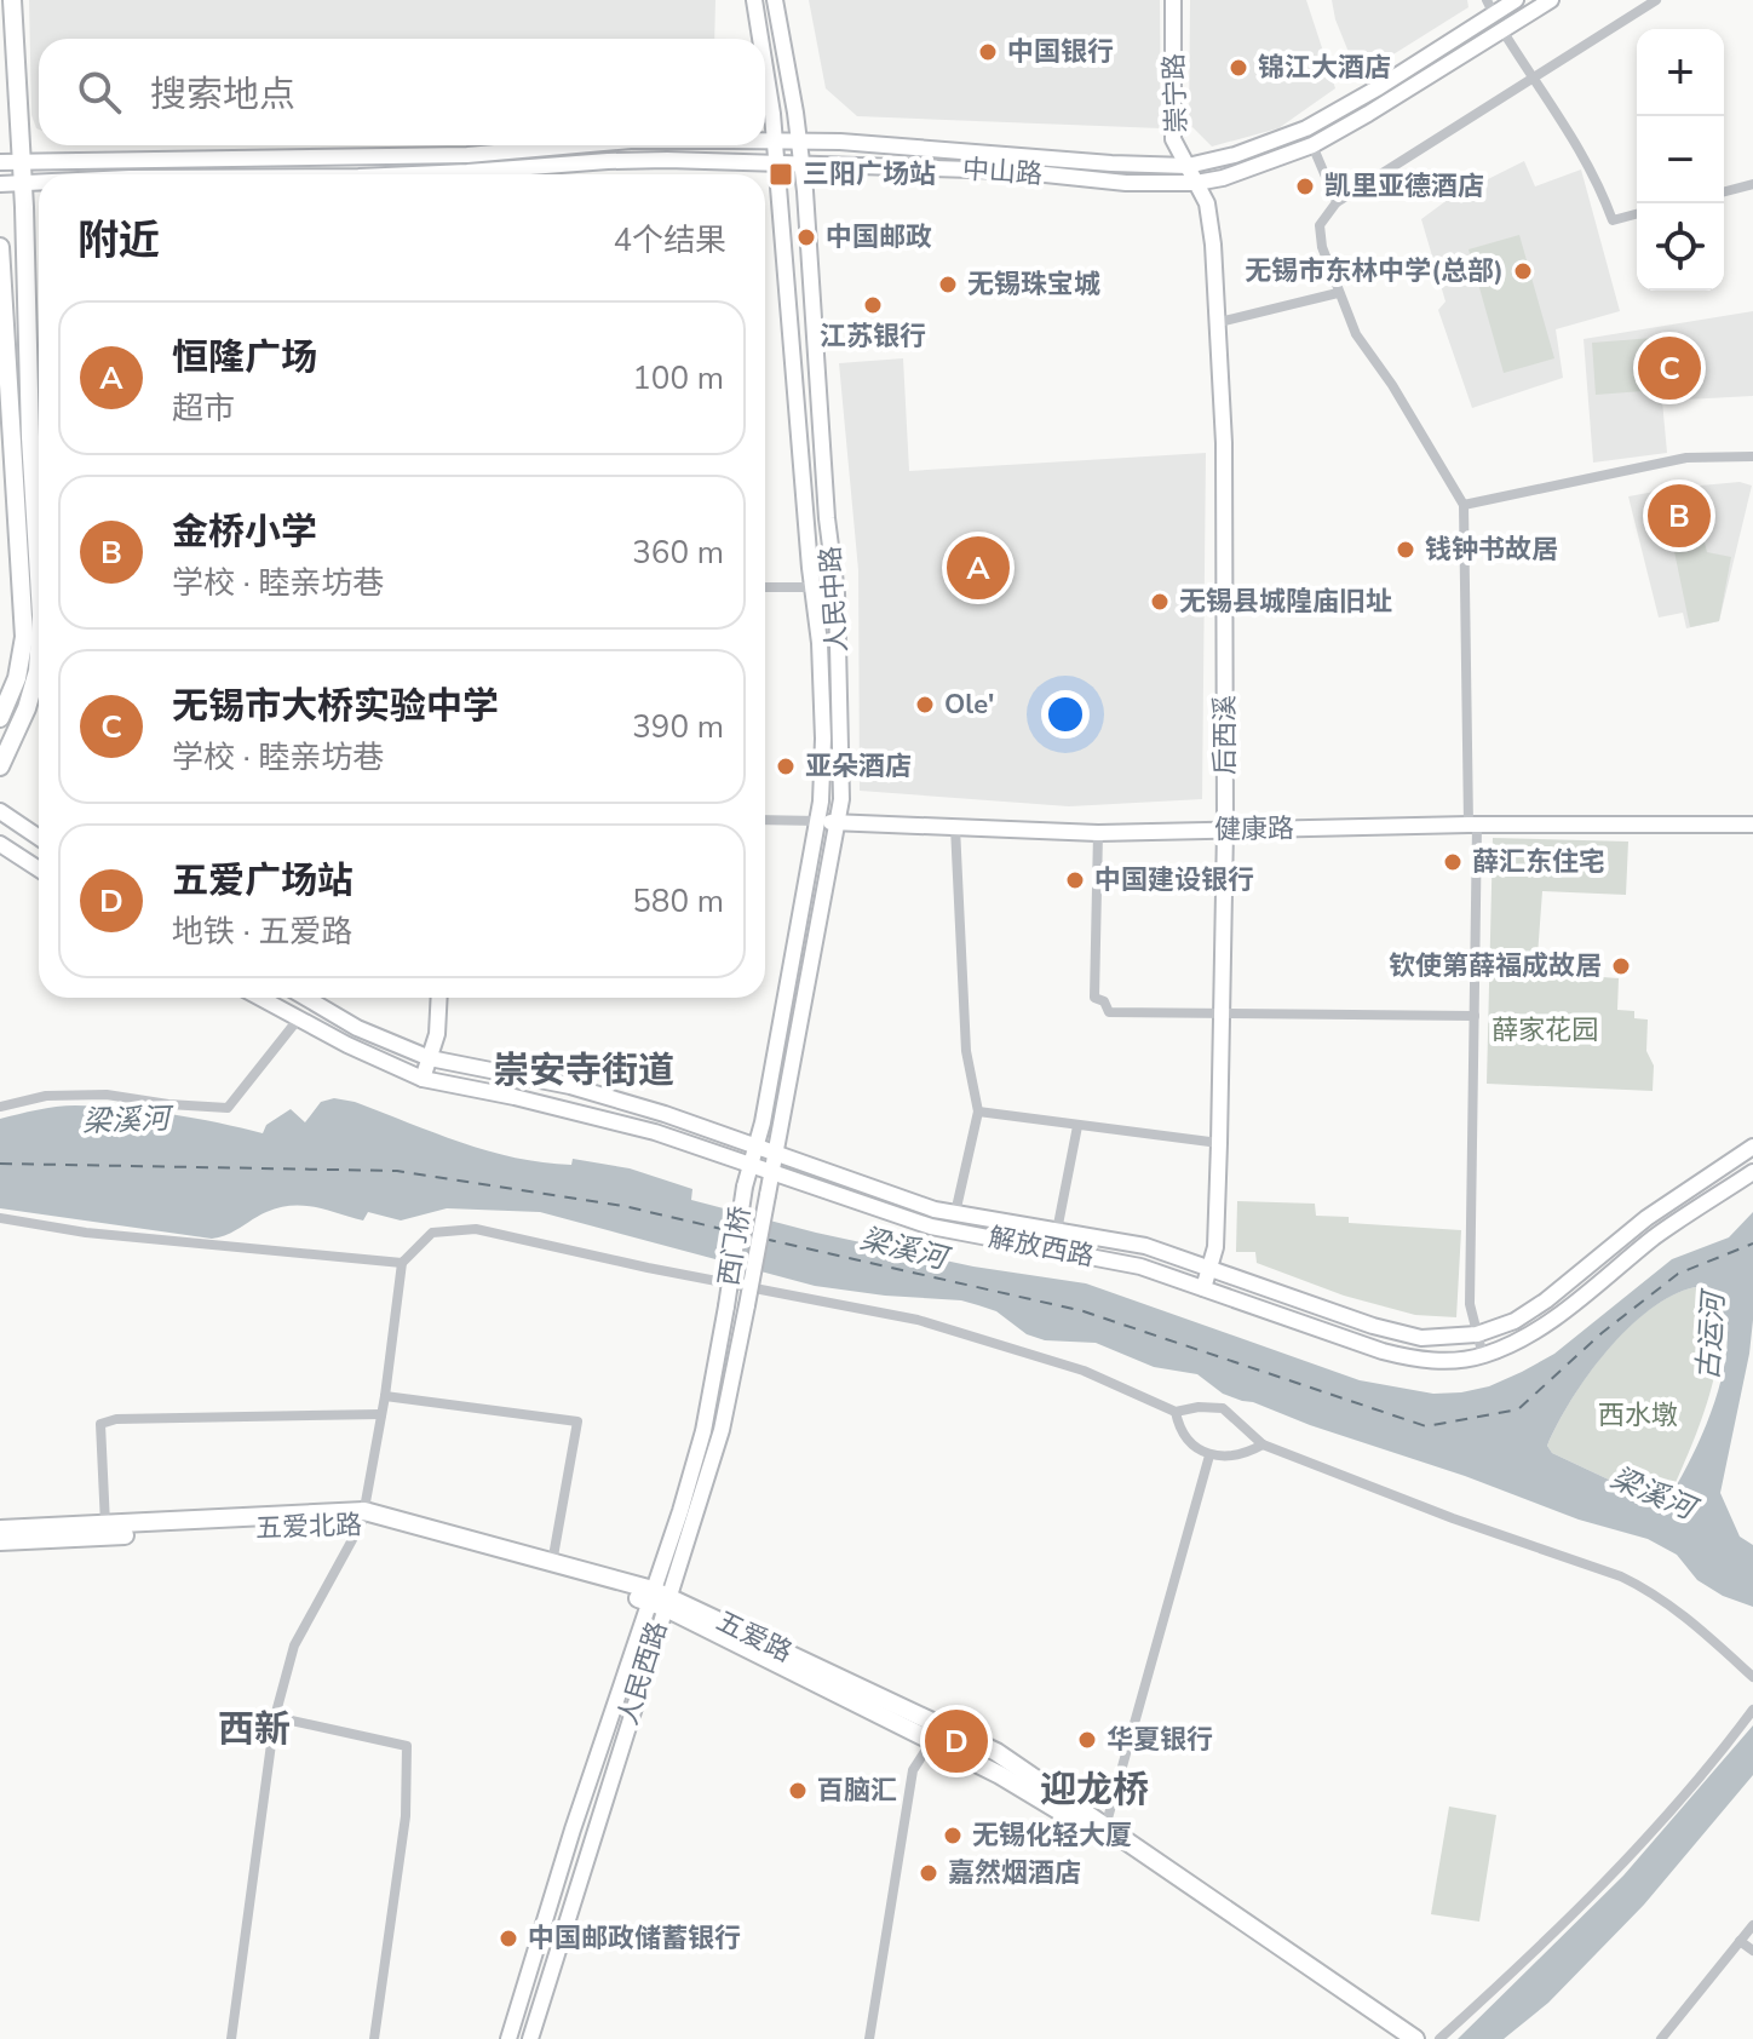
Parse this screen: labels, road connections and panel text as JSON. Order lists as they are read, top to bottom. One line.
{"streets":{"main road":["崇宁路","中山路","人民中路","后西溪","健康路","西门桥","解放西路","五爱北路","五爱路","人民西路"]},"crossings":[["崇宁路","中山路"],["崇宁路","后西溪"],["中山路","人民中路"],["中山路","后西溪"],["人民中路","健康路"],["人民中路","西门桥"],["人民中路","解放西路"],["后西溪","健康路"],["后西溪","解放西路"],["西门桥","人民西路"],["五爱北路","五爱路"],["五爱北路","人民西路"],["五爱路","人民西路"]],"districts":["崇安寺街道","西新","迎龙桥"],"water":["梁溪河","古运河"],"parks":["薛家花园","西水墩"],"places":{"other":["中国银行","锦江大酒店","凯里亚德酒店","中国邮政","无锡市东林中学(总部)","无锡珠宝城","江苏银行","钱钟书故居","无锡县城隍庙旧址","Ole'","亚朵酒店","薛汇东住宅","中国建设银行","钦使第薛福成故居","华夏银行","百脑汇","无锡化轻大厦","嘉然烟酒店","中国邮政储蓄银行"],"transit":["三阳广场站"]},"page":{"map_buttons":["+","−"],"search":"搜索地点","heading":["附近","4个结果"],"list":[{"mark":"A","name":"恒隆广场","note":"超市","value":"100 m"},{"mark":"B","name":"金桥小学","note":"学校 · 睦亲坊巷","value":"360 m"},{"mark":"C","name":"无锡市大桥实验中学","note":"学校 · 睦亲坊巷","value":"390 m"},{"mark":"D","name":"五爱广场站","note":"地铁 · 五爱路","value":"580 m"}],"pins":["C","B","A","D"]}}
